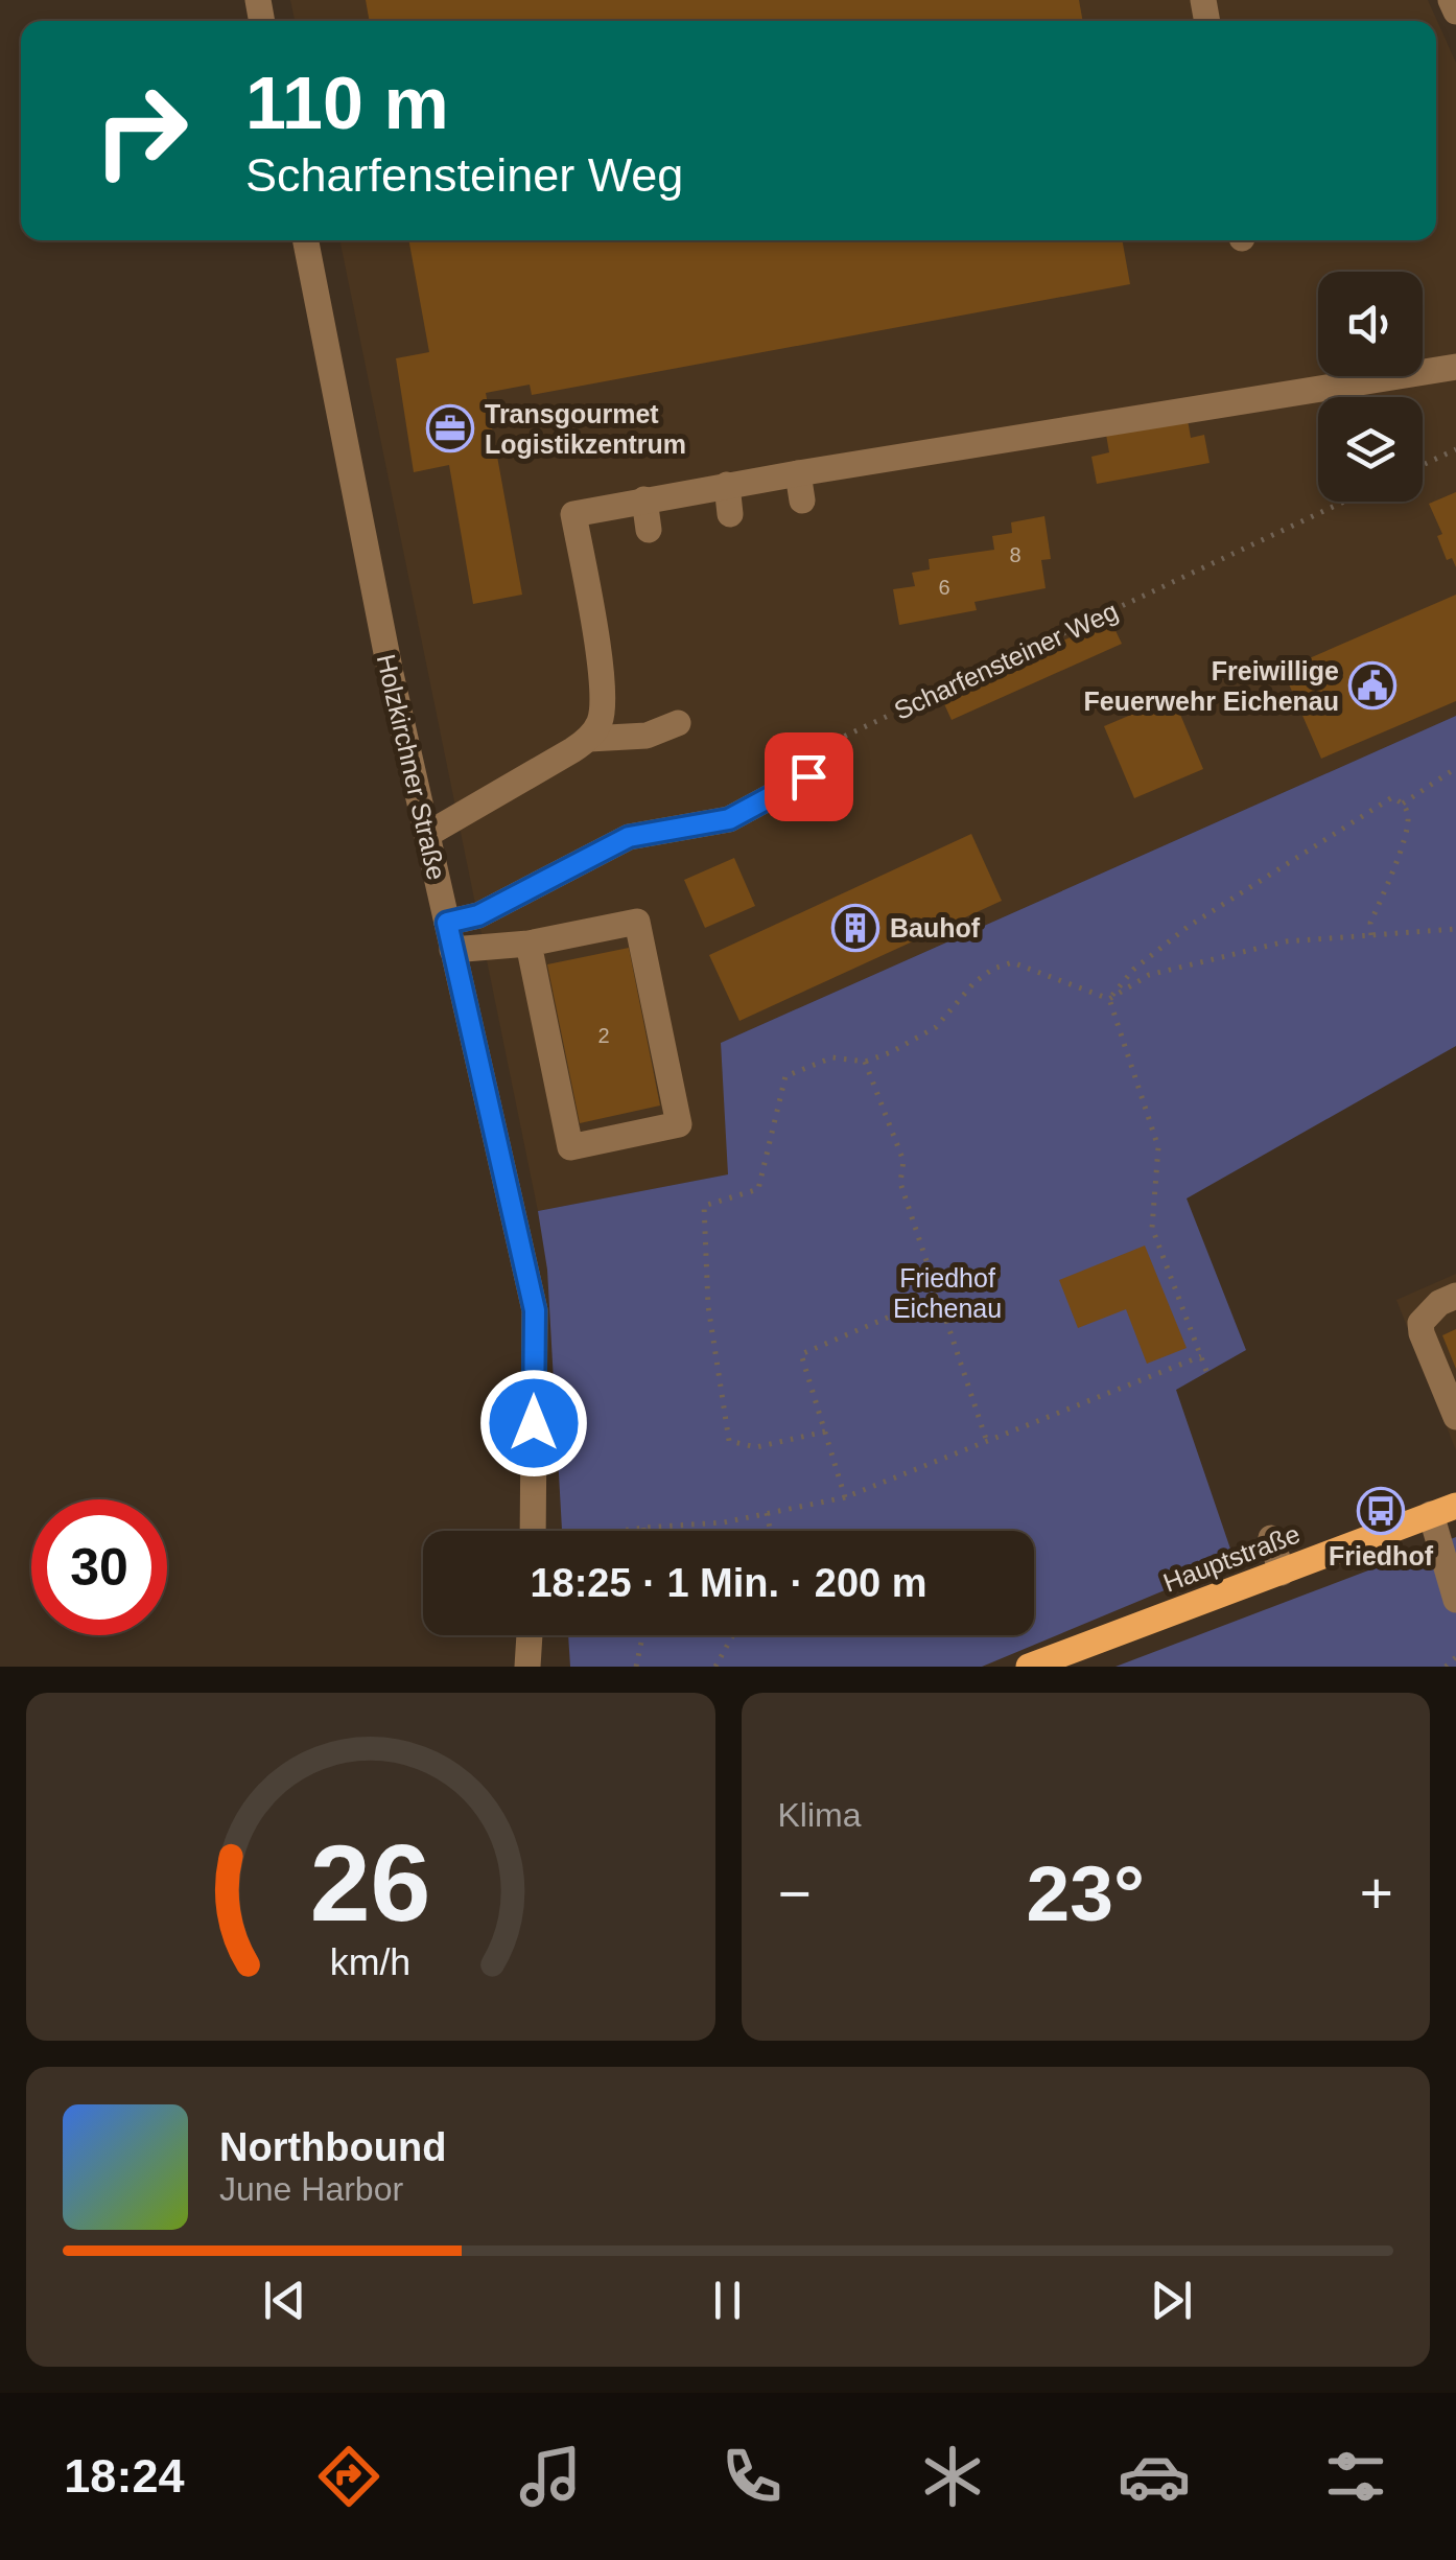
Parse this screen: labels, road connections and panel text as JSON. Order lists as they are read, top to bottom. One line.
{"streets":{"main road":["Hauptstraße"],"street":["Holzkirchner Straße"],"path":["Scharfensteiner Weg"]},"parks":["Friedhof Eichenau"],"places":{"office":["Transgourmet Logistikzentrum"],"public building":["Freiwillige Feuerwehr Eichenau"],"building":["Bauhof"],"bus stop":["Friedhof"]},"house_numbers":["8","6","2"],"page":{"turn":["110 m","Scharfensteiner Weg"],"limit":"30","trip":"18:25 · 1 Min. · 200 m","tile":"Klima","heat":["−","23°","+"],"song":["Northbound","June Harbor"],"tabs":"18:24","gauge":["26","km/h"]}}
